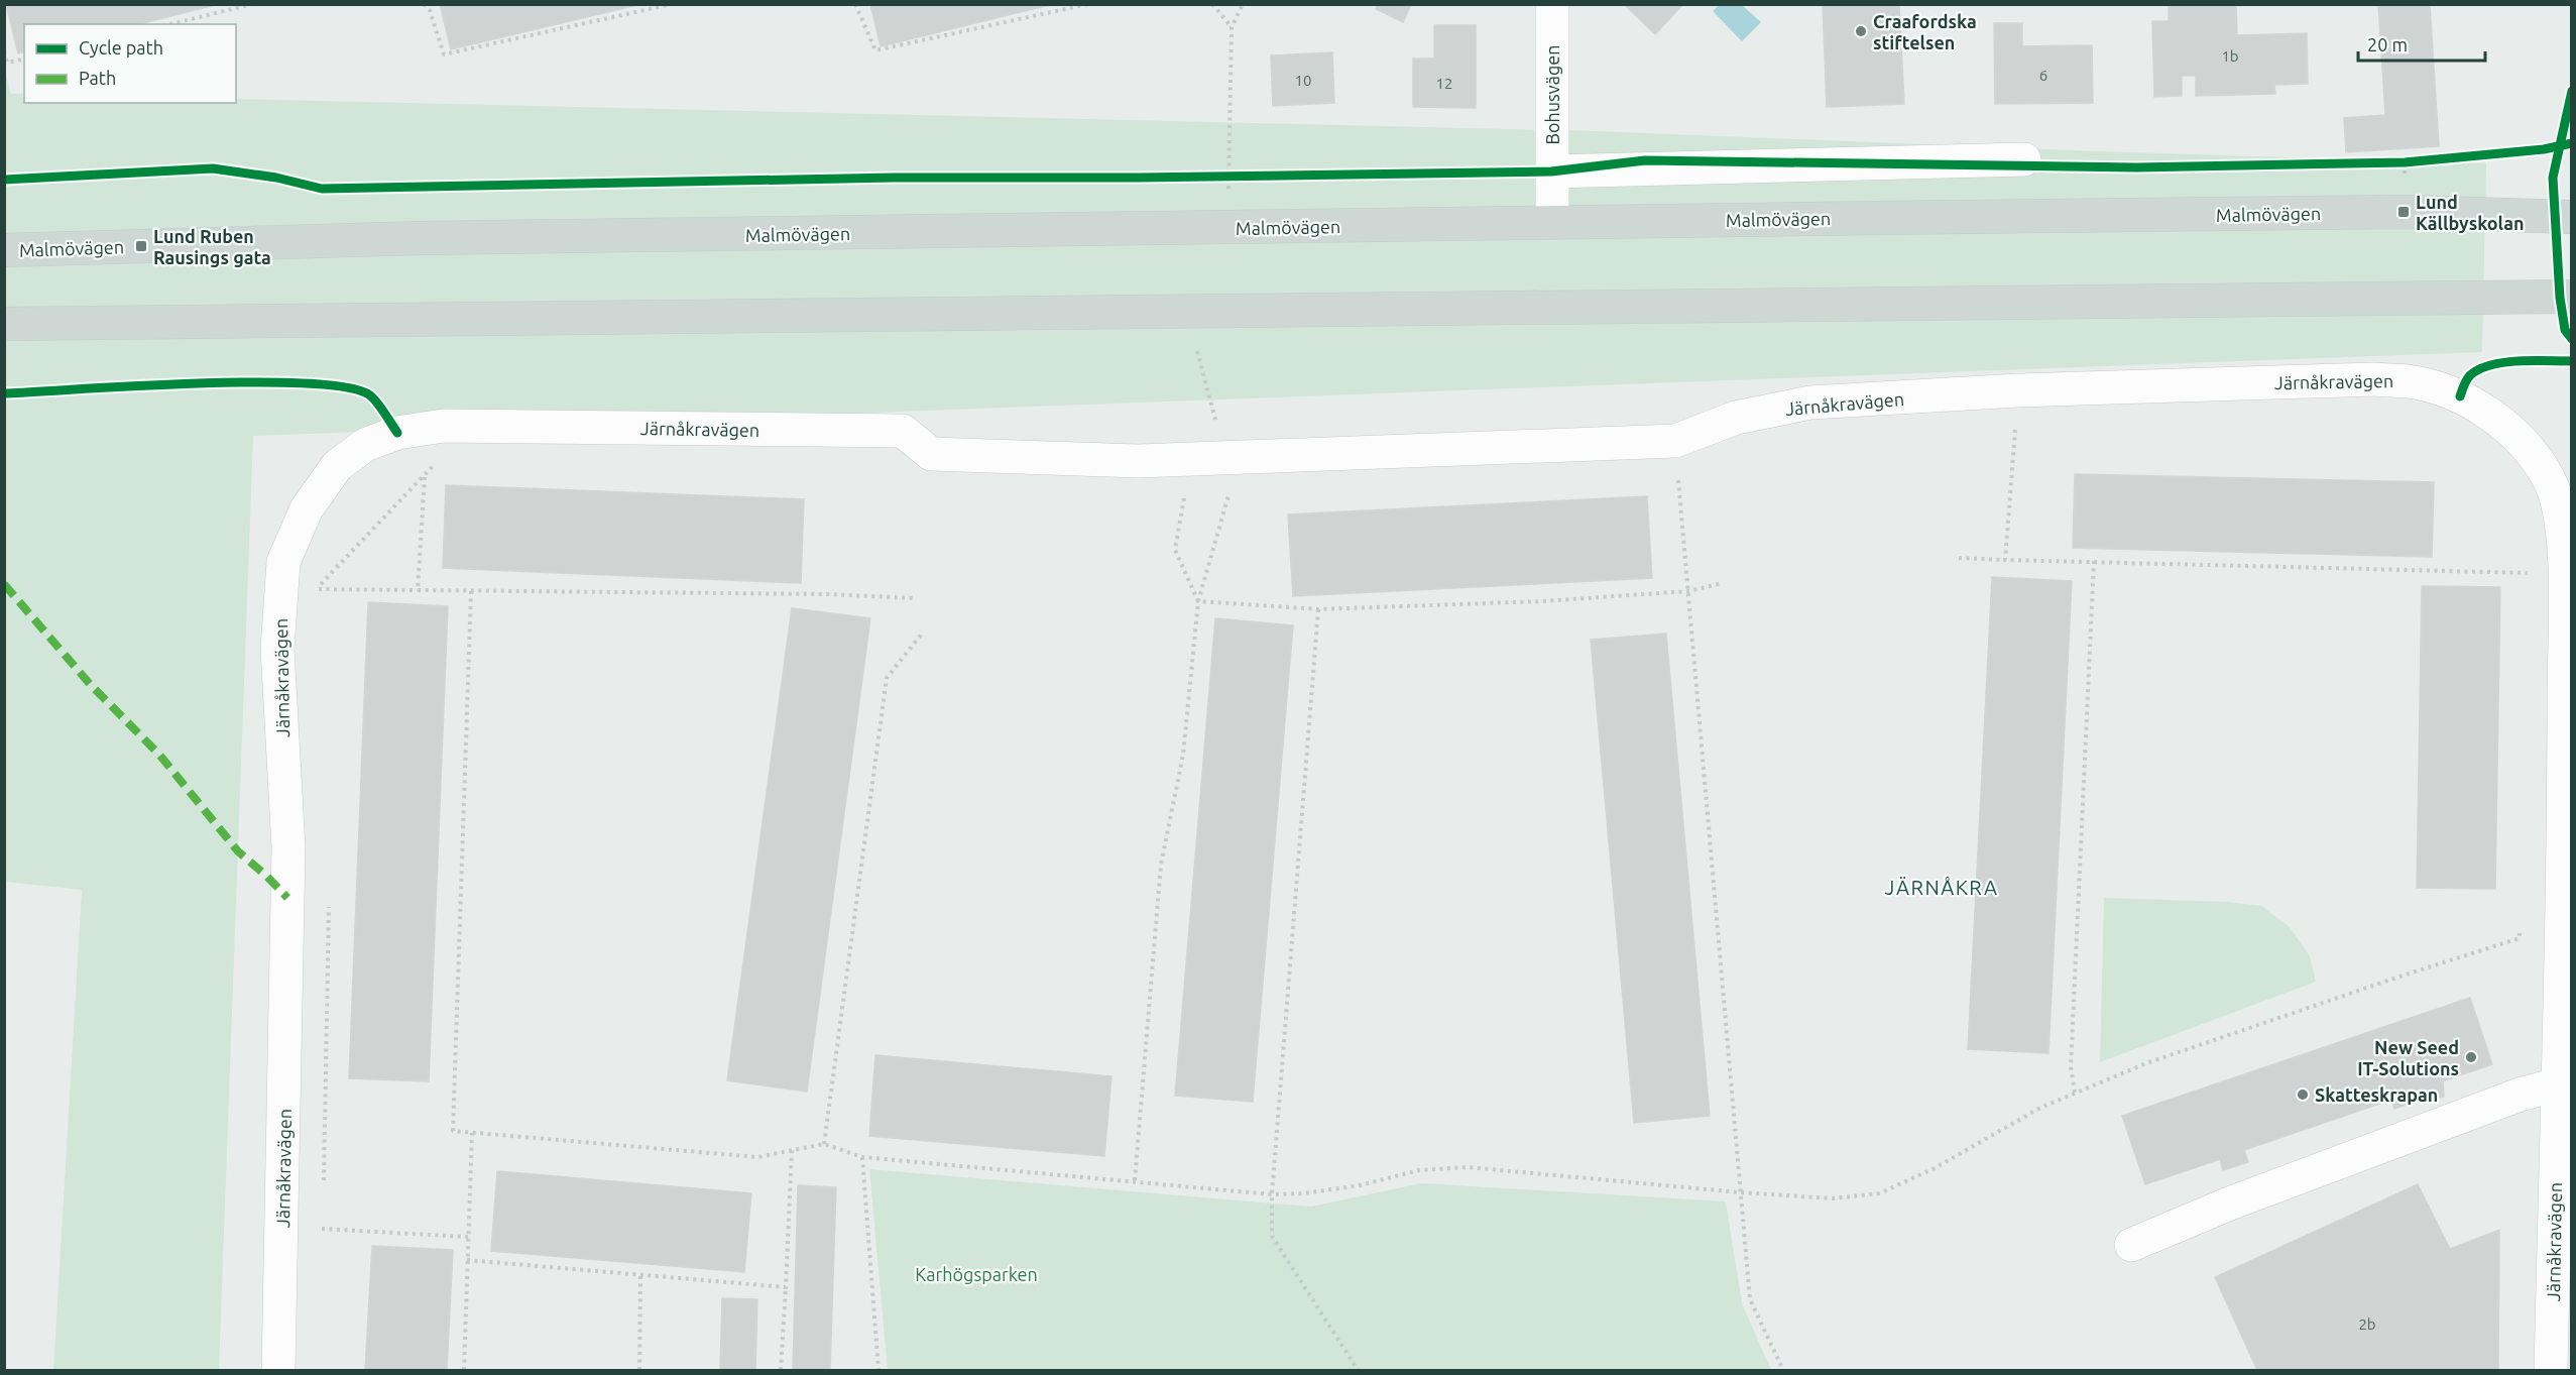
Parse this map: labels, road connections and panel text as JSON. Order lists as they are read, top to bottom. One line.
{"streets":{"main road":["Malmövägen"],"street":["Bohusvägen","Järnåkravägen"]},"crossings":[["Bohusvägen","Malmövägen"]],"districts":["JÄRNÅKRA"],"parks":["Karhögsparken"],"places":{"other":["Craafordska stiftelsen","New Seed IT-Solutions","Skatteskrapan"],"transit":["Lund Källbyskolan","Lund Ruben Rausings gata"]},"house_numbers":["1b","6","10","12","2b"],"legend":["Cycle path","Path"],"scale_bar":"20 m"}
